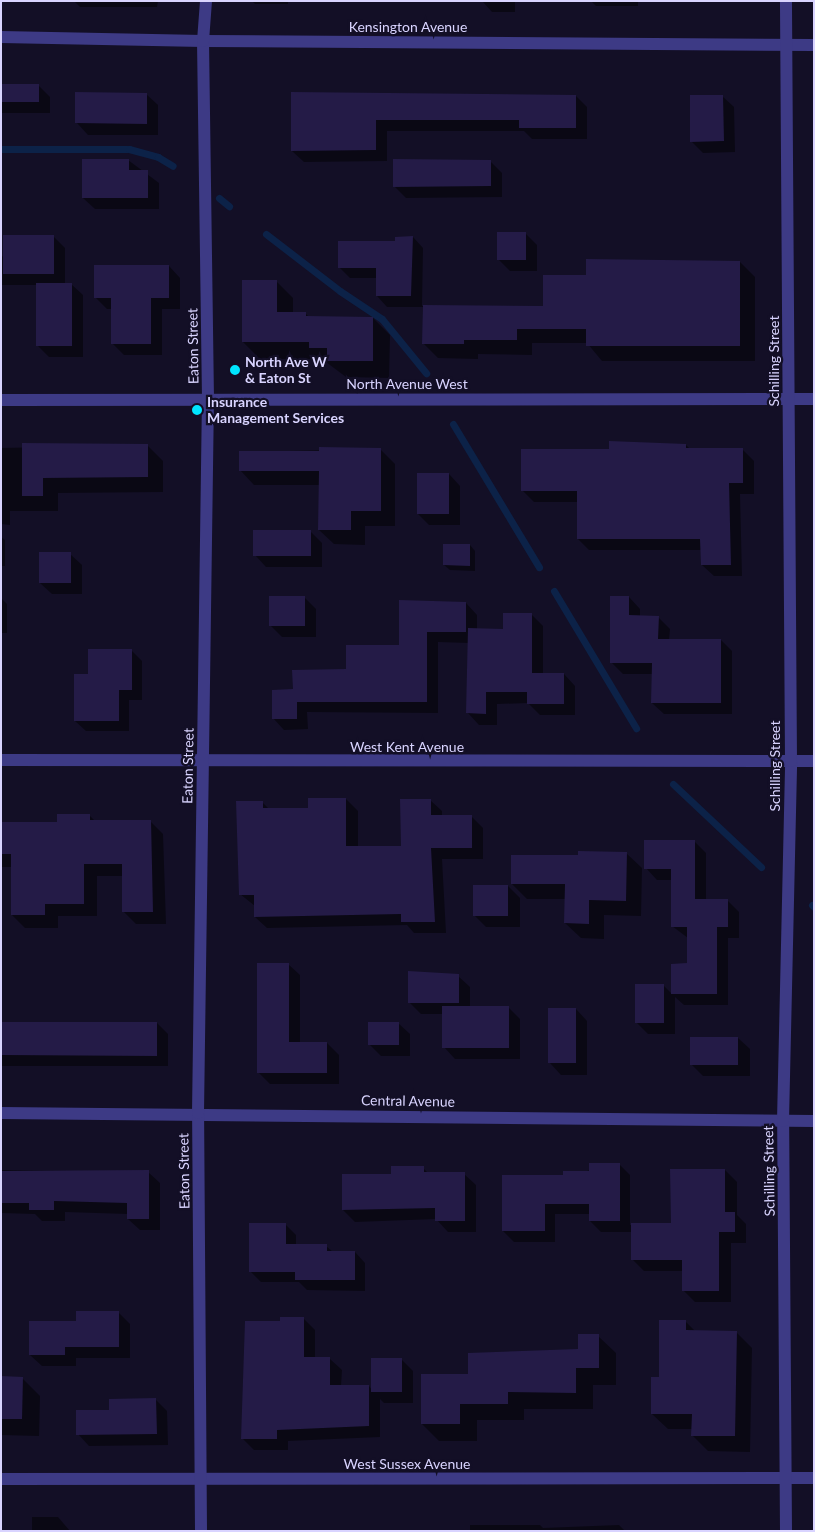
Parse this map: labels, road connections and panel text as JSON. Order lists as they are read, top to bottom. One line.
{"streets":{"street":["Kensington Avenue","Eaton Street","Schilling Street","North Avenue West","West Kent Avenue","Central Avenue","West Sussex Avenue"]},"crossings":[["Kensington Avenue","Eaton Street"],["Kensington Avenue","Schilling Street"],["Eaton Street","North Avenue West"],["Eaton Street","West Kent Avenue"],["Eaton Street","Central Avenue"],["Eaton Street","West Sussex Avenue"],["Schilling Street","North Avenue West"],["Schilling Street","West Kent Avenue"],["Schilling Street","Central Avenue"],["Schilling Street","West Sussex Avenue"]],"places":["North Ave W & Eaton St","Insurance Management Services"]}
